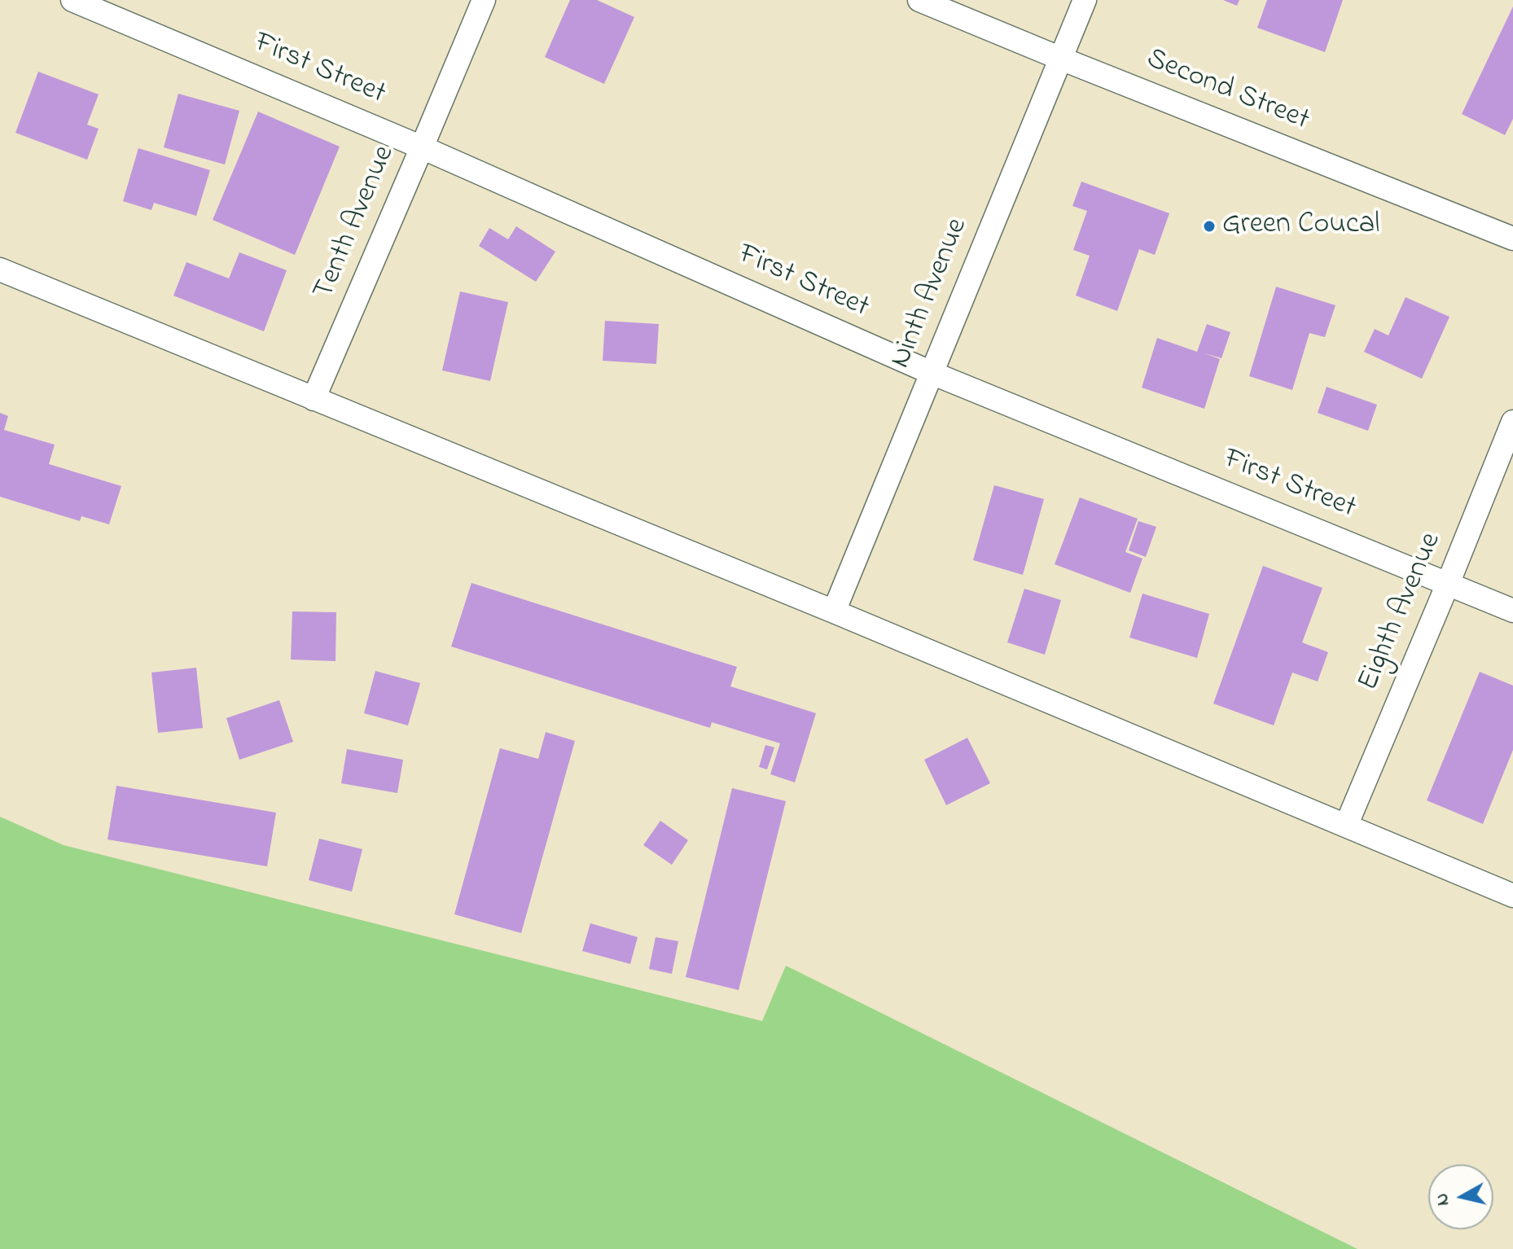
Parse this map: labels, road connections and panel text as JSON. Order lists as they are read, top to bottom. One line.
{"streets":{"street":["First Street","Second Street","Tenth Avenue","Ninth Avenue","Eighth Avenue"]},"crossings":[["First Street","Tenth Avenue"],["First Street","Ninth Avenue"],["First Street","Eighth Avenue"],["Second Street","Ninth Avenue"]],"places":["Green Coucal"],"north":"left"}
